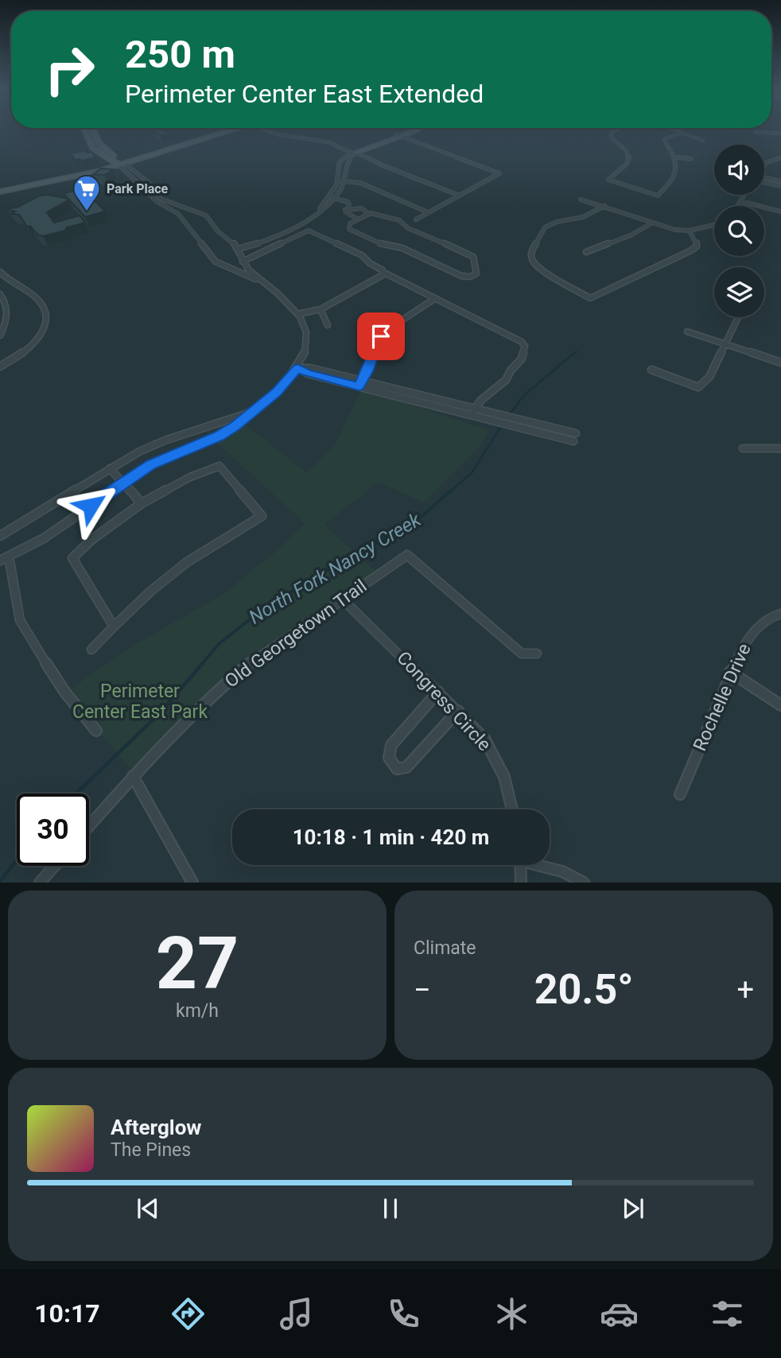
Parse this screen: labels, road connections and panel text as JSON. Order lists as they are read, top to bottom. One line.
{"streets":{"street":["Old Georgetown Trail","Rochelle Drive","Congress Circle"]},"crossings":[["Old Georgetown Trail","Congress Circle"]],"water":["North Fork Nancy Creek"],"parks":["Perimeter Center East Park"],"places":{"supermarket":["Park Place"]},"page":{"turn":["250 m","Perimeter Center East Extended"],"limit":"30","trip":"10:18 · 1 min · 420 m","tile":[["27","km/h"],"Climate"],"heat":["−","20.5°","+"],"song":["Afterglow","The Pines"],"tabs":"10:17"}}
